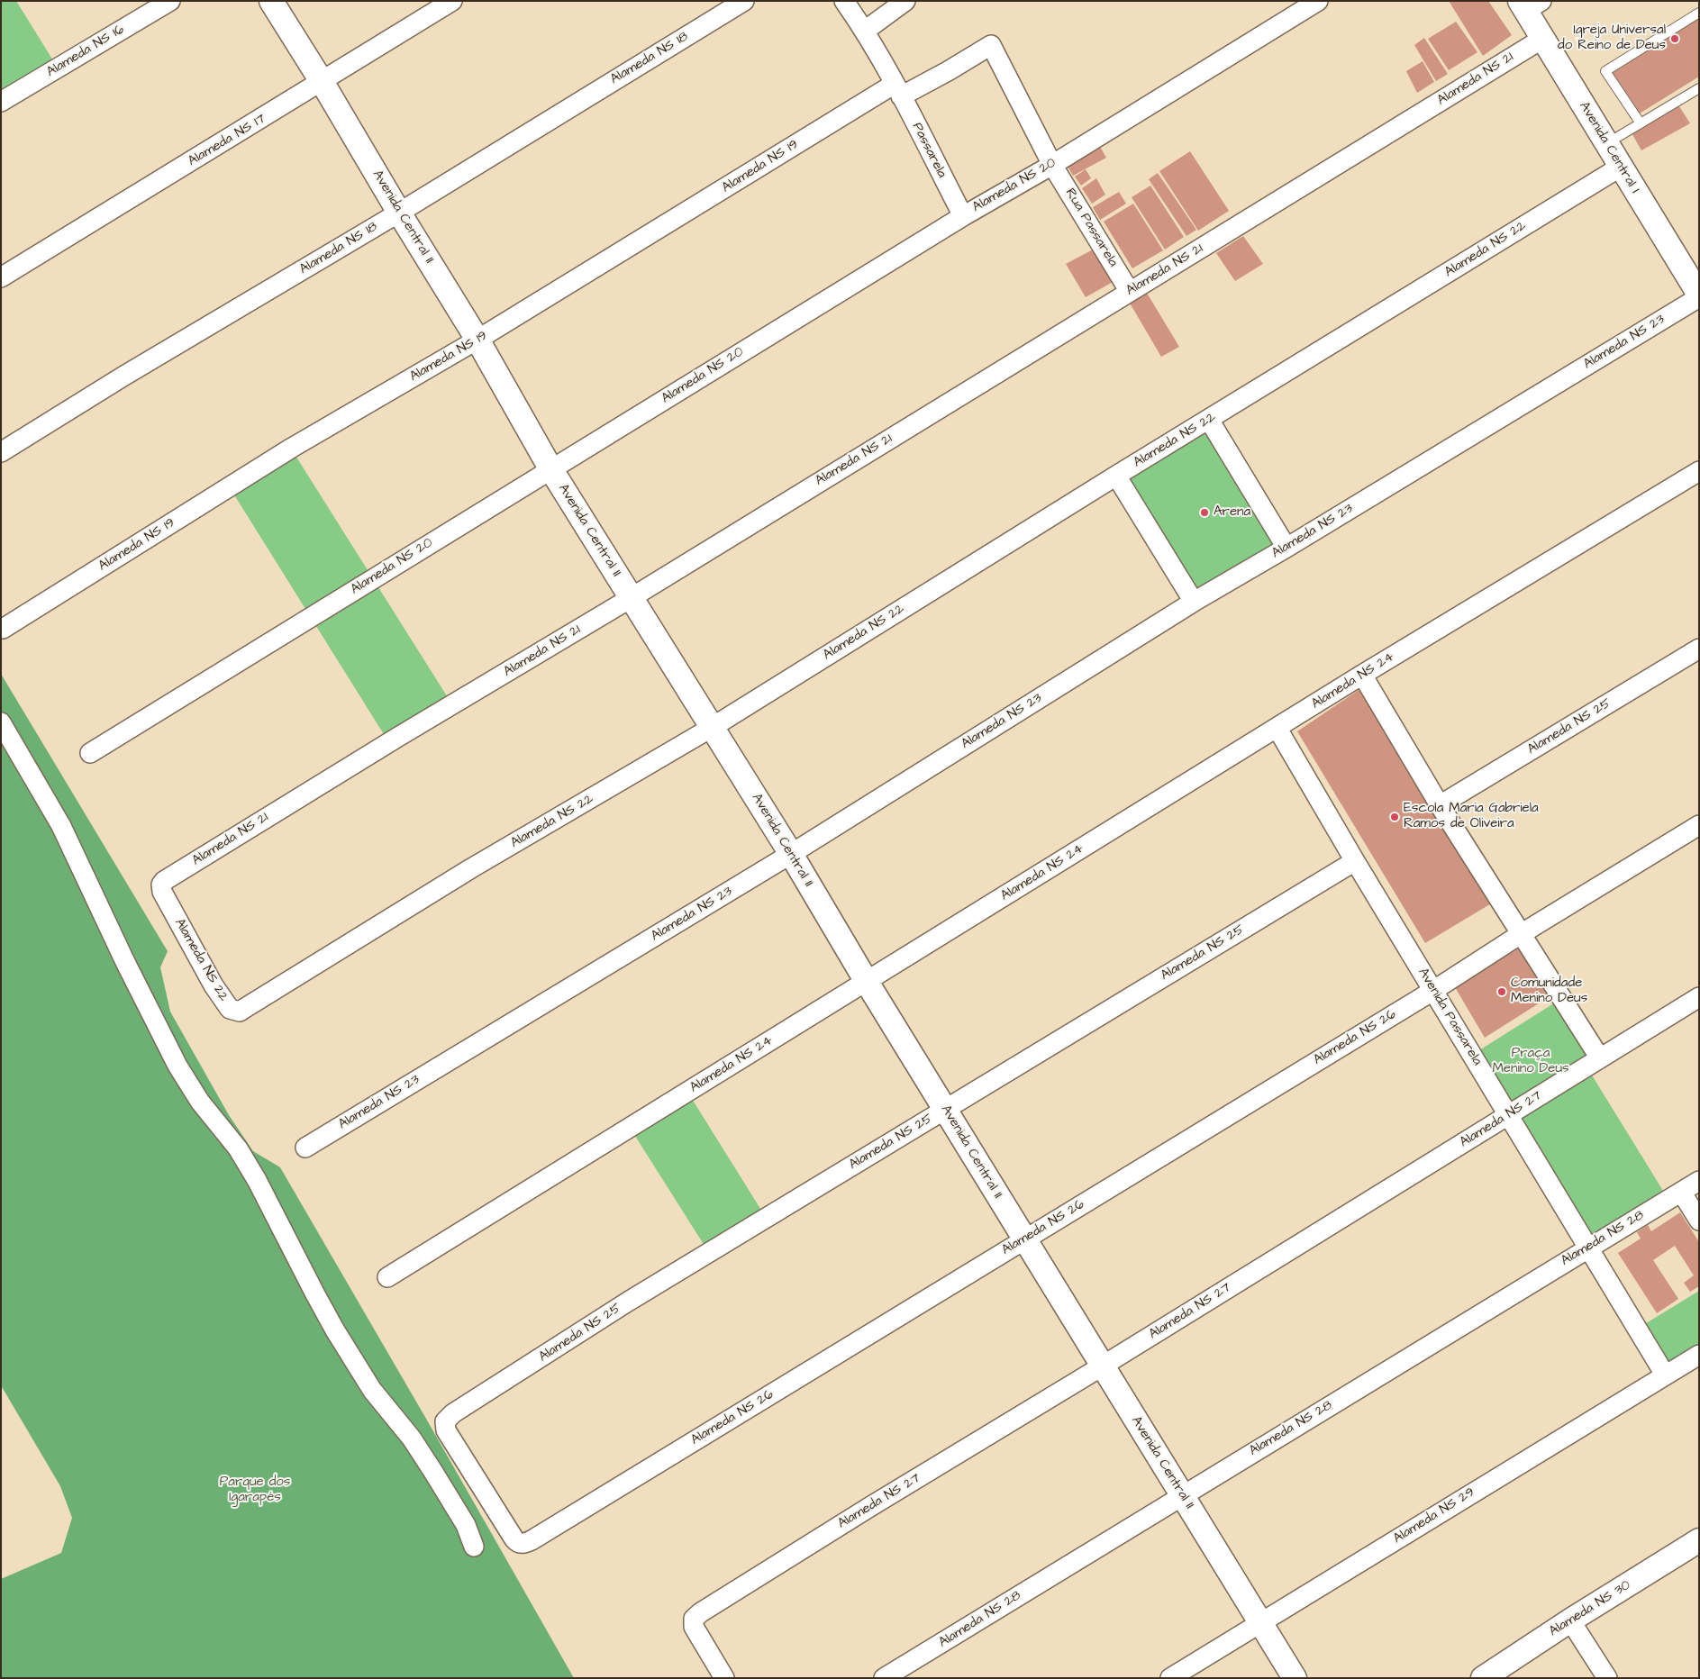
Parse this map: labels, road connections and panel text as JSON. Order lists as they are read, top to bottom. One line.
{"streets":{"street":["Alameda NS 16","Alameda NS 18","Alameda NS 21","Alameda NS 17","Avenida Central I","Passarela","Alameda NS 19","Alameda NS 20","Avenida Central II","Rua Passarela","Alameda NS 22","Alameda NS 23","Alameda NS 24","Alameda NS 25","Avenida Passarela","Alameda NS 26","Alameda NS 27","Alameda NS 28","Alameda NS 29","Alameda NS 30"]},"crossings":[["Alameda NS 18","Avenida Central II"],["Alameda NS 21","Avenida Central I"],["Alameda NS 21","Avenida Central II"],["Alameda NS 21","Rua Passarela"],["Alameda NS 21","Alameda NS 22"],["Alameda NS 17","Avenida Central II"],["Avenida Central I","Alameda NS 22"],["Avenida Central I","Alameda NS 23"],["Passarela","Alameda NS 19"],["Passarela","Alameda NS 20"],["Alameda NS 19","Alameda NS 20"],["Alameda NS 19","Avenida Central II"],["Alameda NS 19","Rua Passarela"],["Alameda NS 20","Avenida Central II"],["Alameda NS 20","Rua Passarela"],["Avenida Central II","Alameda NS 22"],["Avenida Central II","Alameda NS 23"],["Avenida Central II","Alameda NS 24"],["Avenida Central II","Alameda NS 25"],["Avenida Central II","Alameda NS 26"],["Avenida Central II","Alameda NS 27"],["Avenida Central II","Alameda NS 28"],["Avenida Central II","Alameda NS 29"],["Alameda NS 24","Avenida Passarela"],["Alameda NS 25","Avenida Passarela"],["Alameda NS 25","Alameda NS 26"],["Avenida Passarela","Alameda NS 26"],["Avenida Passarela","Alameda NS 27"],["Avenida Passarela","Alameda NS 28"],["Avenida Passarela","Alameda NS 29"]],"parks":["Praça Menino Deus","Parque dos Igarapés"],"places":["Igreja Universal do Reino de Deus","Arena","Escola Maria Gabriela Ramos de Oliveira","Comunidade Menino Deus"]}
